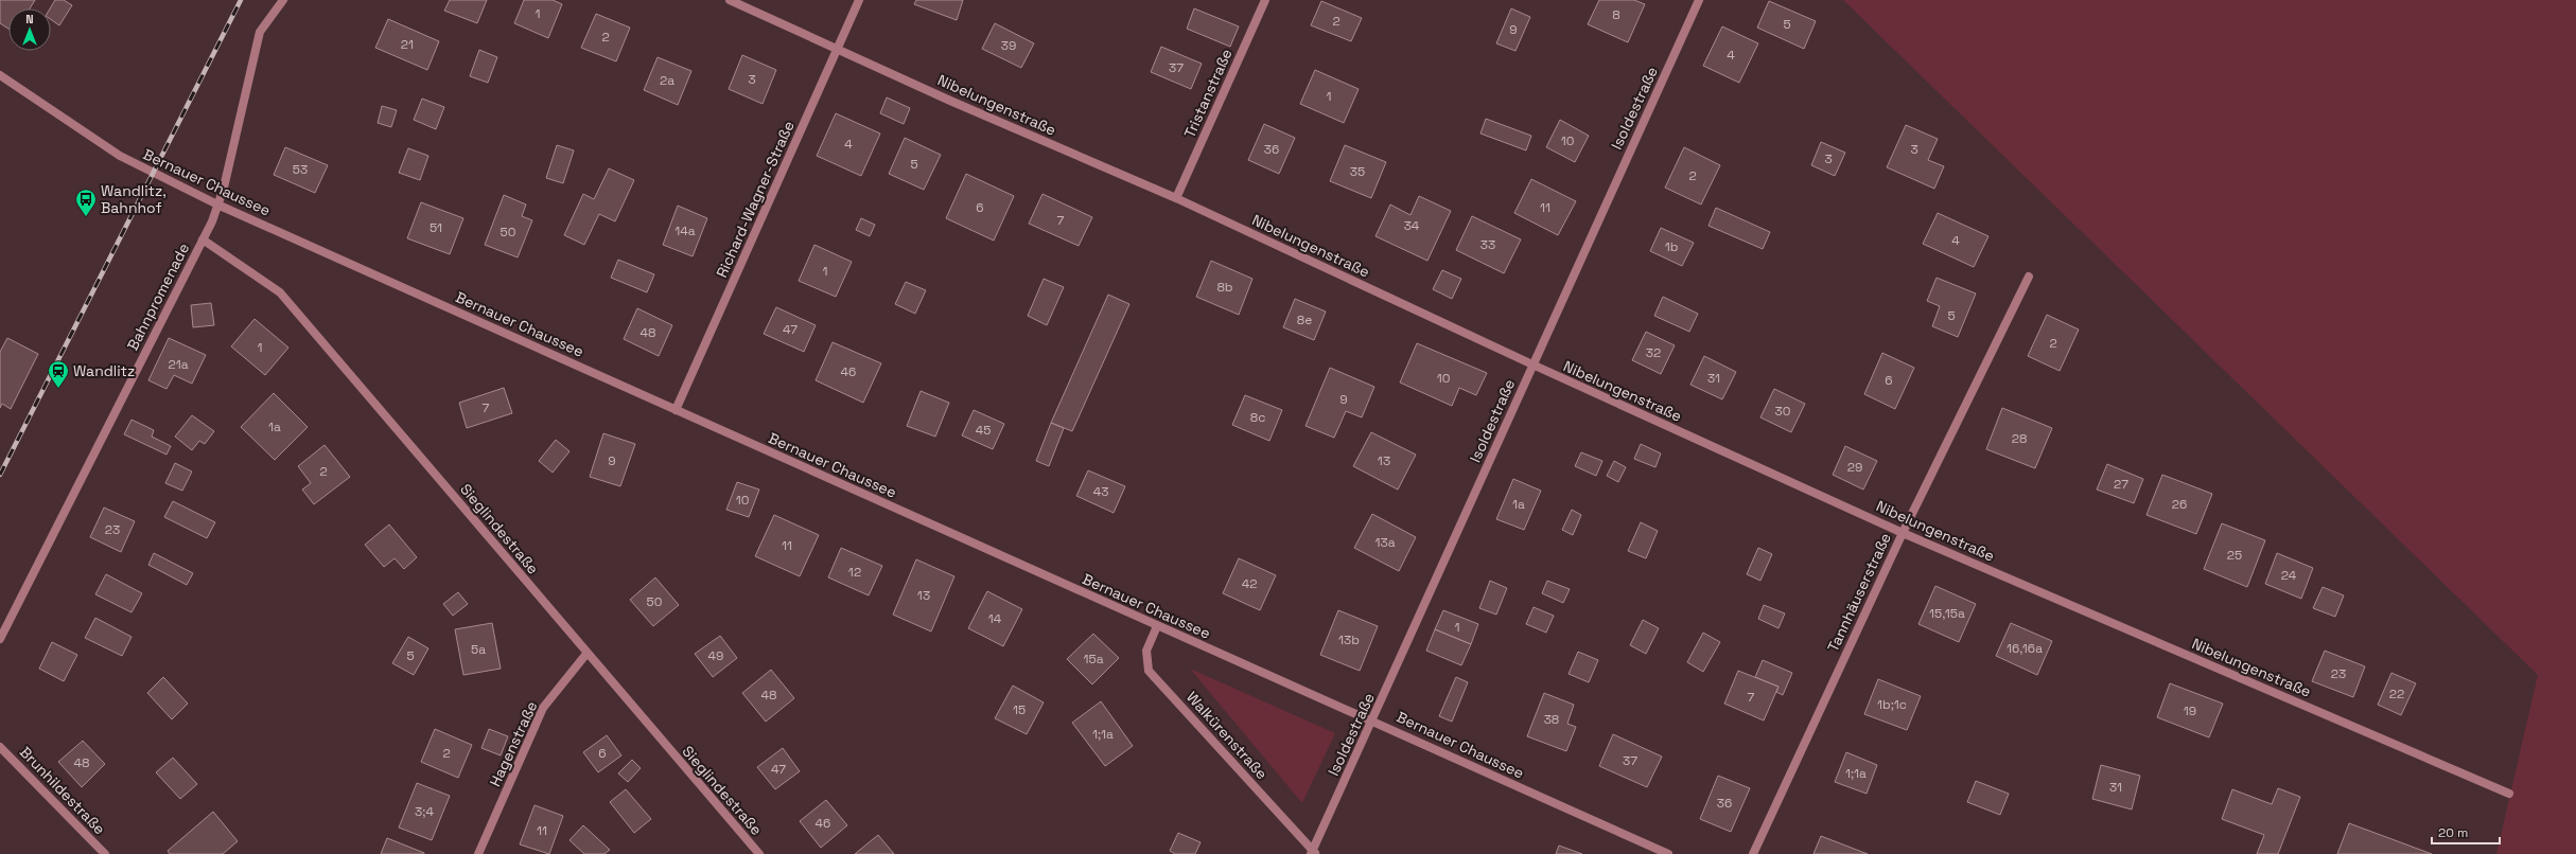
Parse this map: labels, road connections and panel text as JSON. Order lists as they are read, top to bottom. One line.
{"streets":{"street":["Tristanstraße","Nibelungenstraße","Isoldestraße","Bernauer Chaussee","Richard-Wagner-Straße","Bahnpromenade","Sieglindestraße","Tannhäuserstraße","Walkürenstraße","Hagenstraße","Brunhildestraße"]},"crossings":[["Tristanstraße","Nibelungenstraße"],["Nibelungenstraße","Isoldestraße"],["Nibelungenstraße","Richard-Wagner-Straße"],["Nibelungenstraße","Tannhäuserstraße"],["Isoldestraße","Bernauer Chaussee"],["Isoldestraße","Walkürenstraße"],["Bernauer Chaussee","Richard-Wagner-Straße"],["Bernauer Chaussee","Bahnpromenade"],["Bernauer Chaussee","Walkürenstraße"],["Bahnpromenade","Sieglindestraße"],["Sieglindestraße","Hagenstraße"]],"places":{"bus stop":["Wandlitz, Bahnhof"],"station":["Wandlitz"]},"house_numbers":["1","8","2","5","9","2","21","39","4","37","3","2a","1","10","4","36","3","3","5","53","35","2","6","11","7","34","51","14a","50","4","33","1b","1","8b","5","8e","47","48","2","1","32","21a","46","10","31","6","9","7","30","8c","1a","45","28","9","13","29","2","27","43","10","1a","26","23","13a","11","25","12","24","42","13","50","15,15a","14","1","13b","16,16a","5a","5","49","15a","23","22","48","7","1b;1c","15","19","38","1;1a","2","6","37","48","47","1;1a","31","36","3;4","46","11"],"scale_bar":"20 m","north":"top"}
